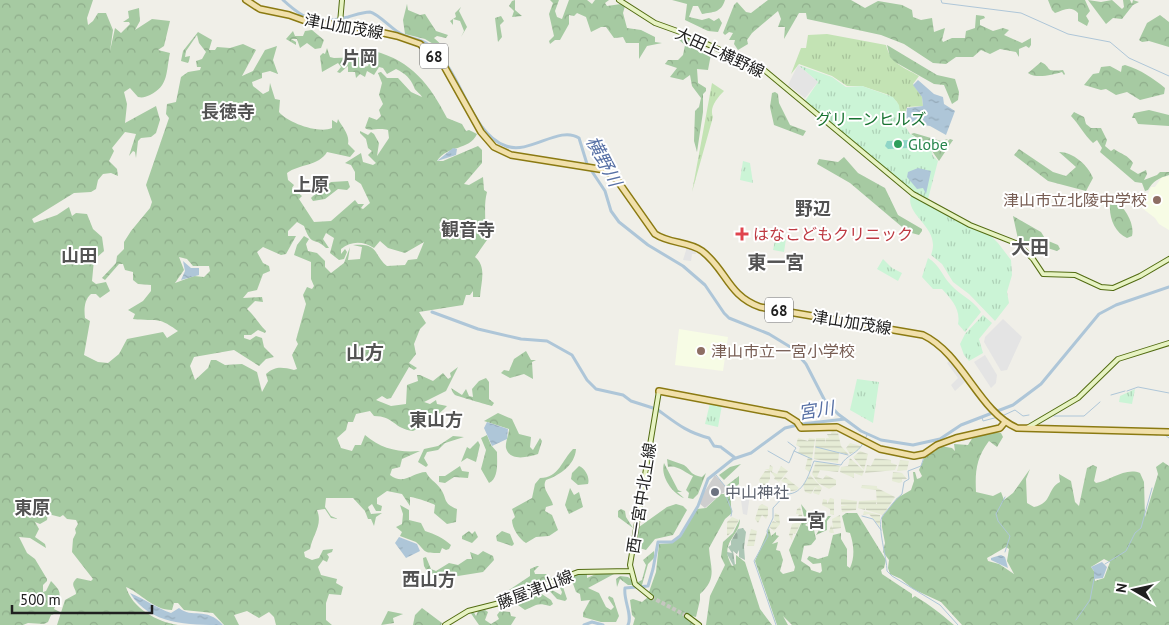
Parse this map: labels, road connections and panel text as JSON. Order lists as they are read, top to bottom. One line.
{"streets":{"main road":["津山加茂線","大田上横野線","68","西一宮中北上線","藤屋津山線"]},"crossings":[["西一宮中北上線","藤屋津山線"]],"districts":["片岡","長徳寺","上原","野辺","観音寺","大田","山田","東一宮","山方","東山方","東原","一宮","西山方"],"water":["横野川","宮川"],"parks":["グリーンヒルズ"],"places":{"other":["Globe","津山市立北陵中学校","津山市立一宮小学校","中山神社"],"health":["はなこどもクリニック"]},"scale_bar":"500 m","north":"left"}
